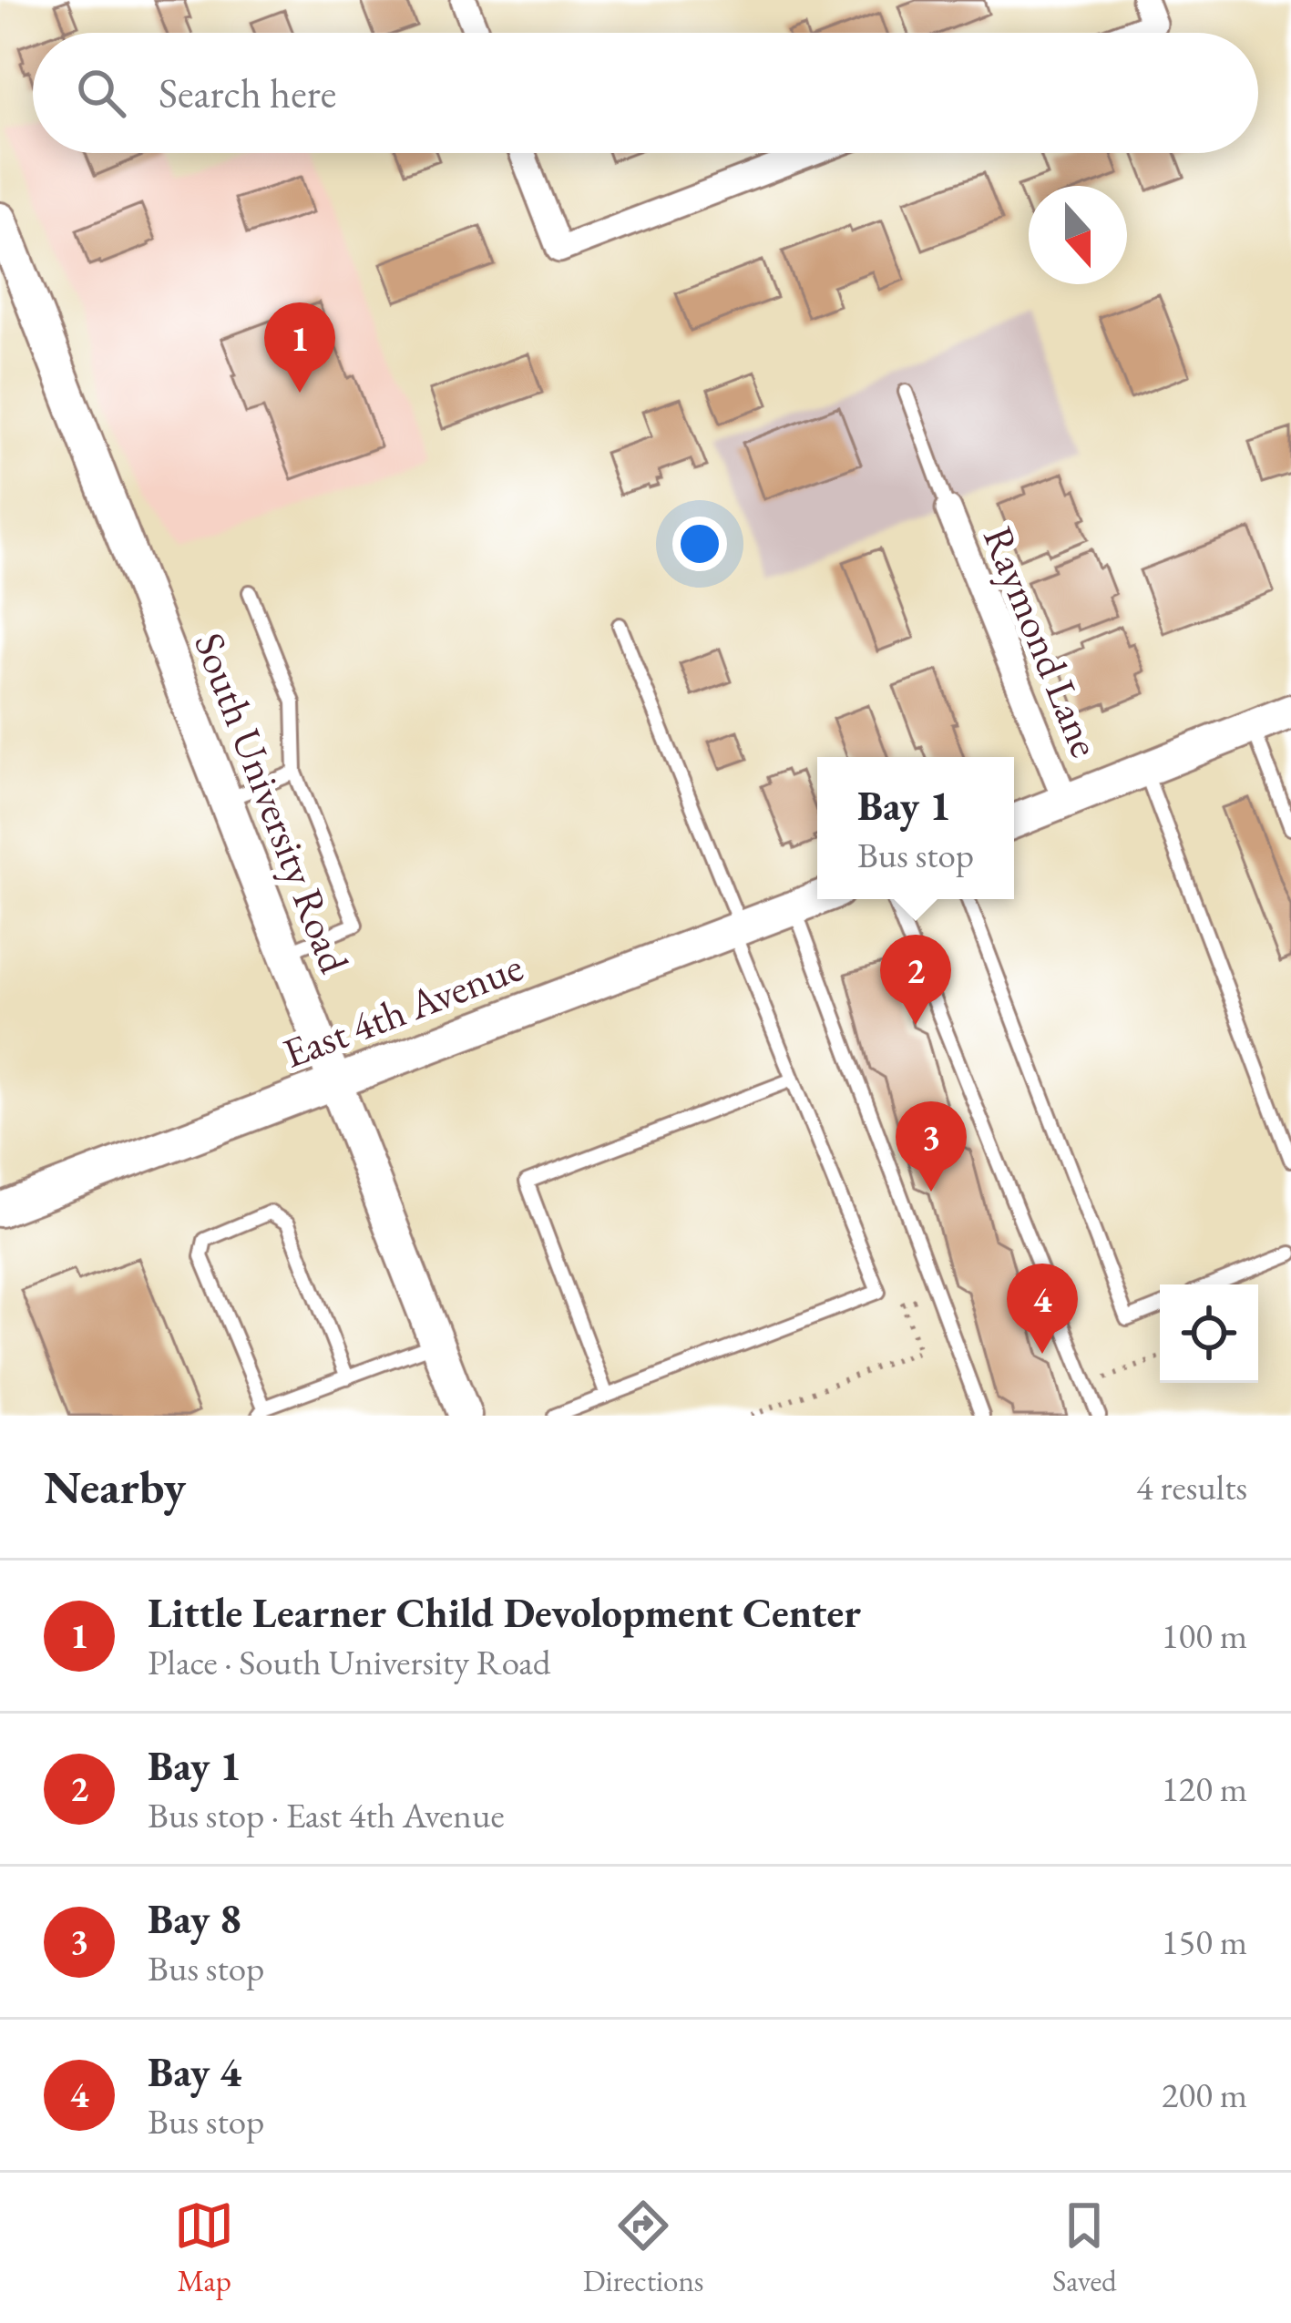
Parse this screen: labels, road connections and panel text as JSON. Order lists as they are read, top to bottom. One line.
{"streets":{"main road":["South University Road","East 4th Avenue"],"street":["Raymond Lane"]},"crossings":[["South University Road","East 4th Avenue"]],"north":"bottom","page":{"search":"Search here","pins":["1","2","3","4"],"popup":["Bay 1","Bus stop"],"heading":["Nearby","4 results"],"list":[{"mark":"1","name":"Little Learner Child Devolopment Center","note":"Place · South University Road","value":"100 m"},{"mark":"2","name":"Bay 1","note":"Bus stop · East 4th Avenue","value":"120 m"},{"mark":"3","name":"Bay 8","note":"Bus stop","value":"150 m"},{"mark":"4","name":"Bay 4","note":"Bus stop","value":"200 m"}],"nav":["Map","Directions","Saved"]}}
